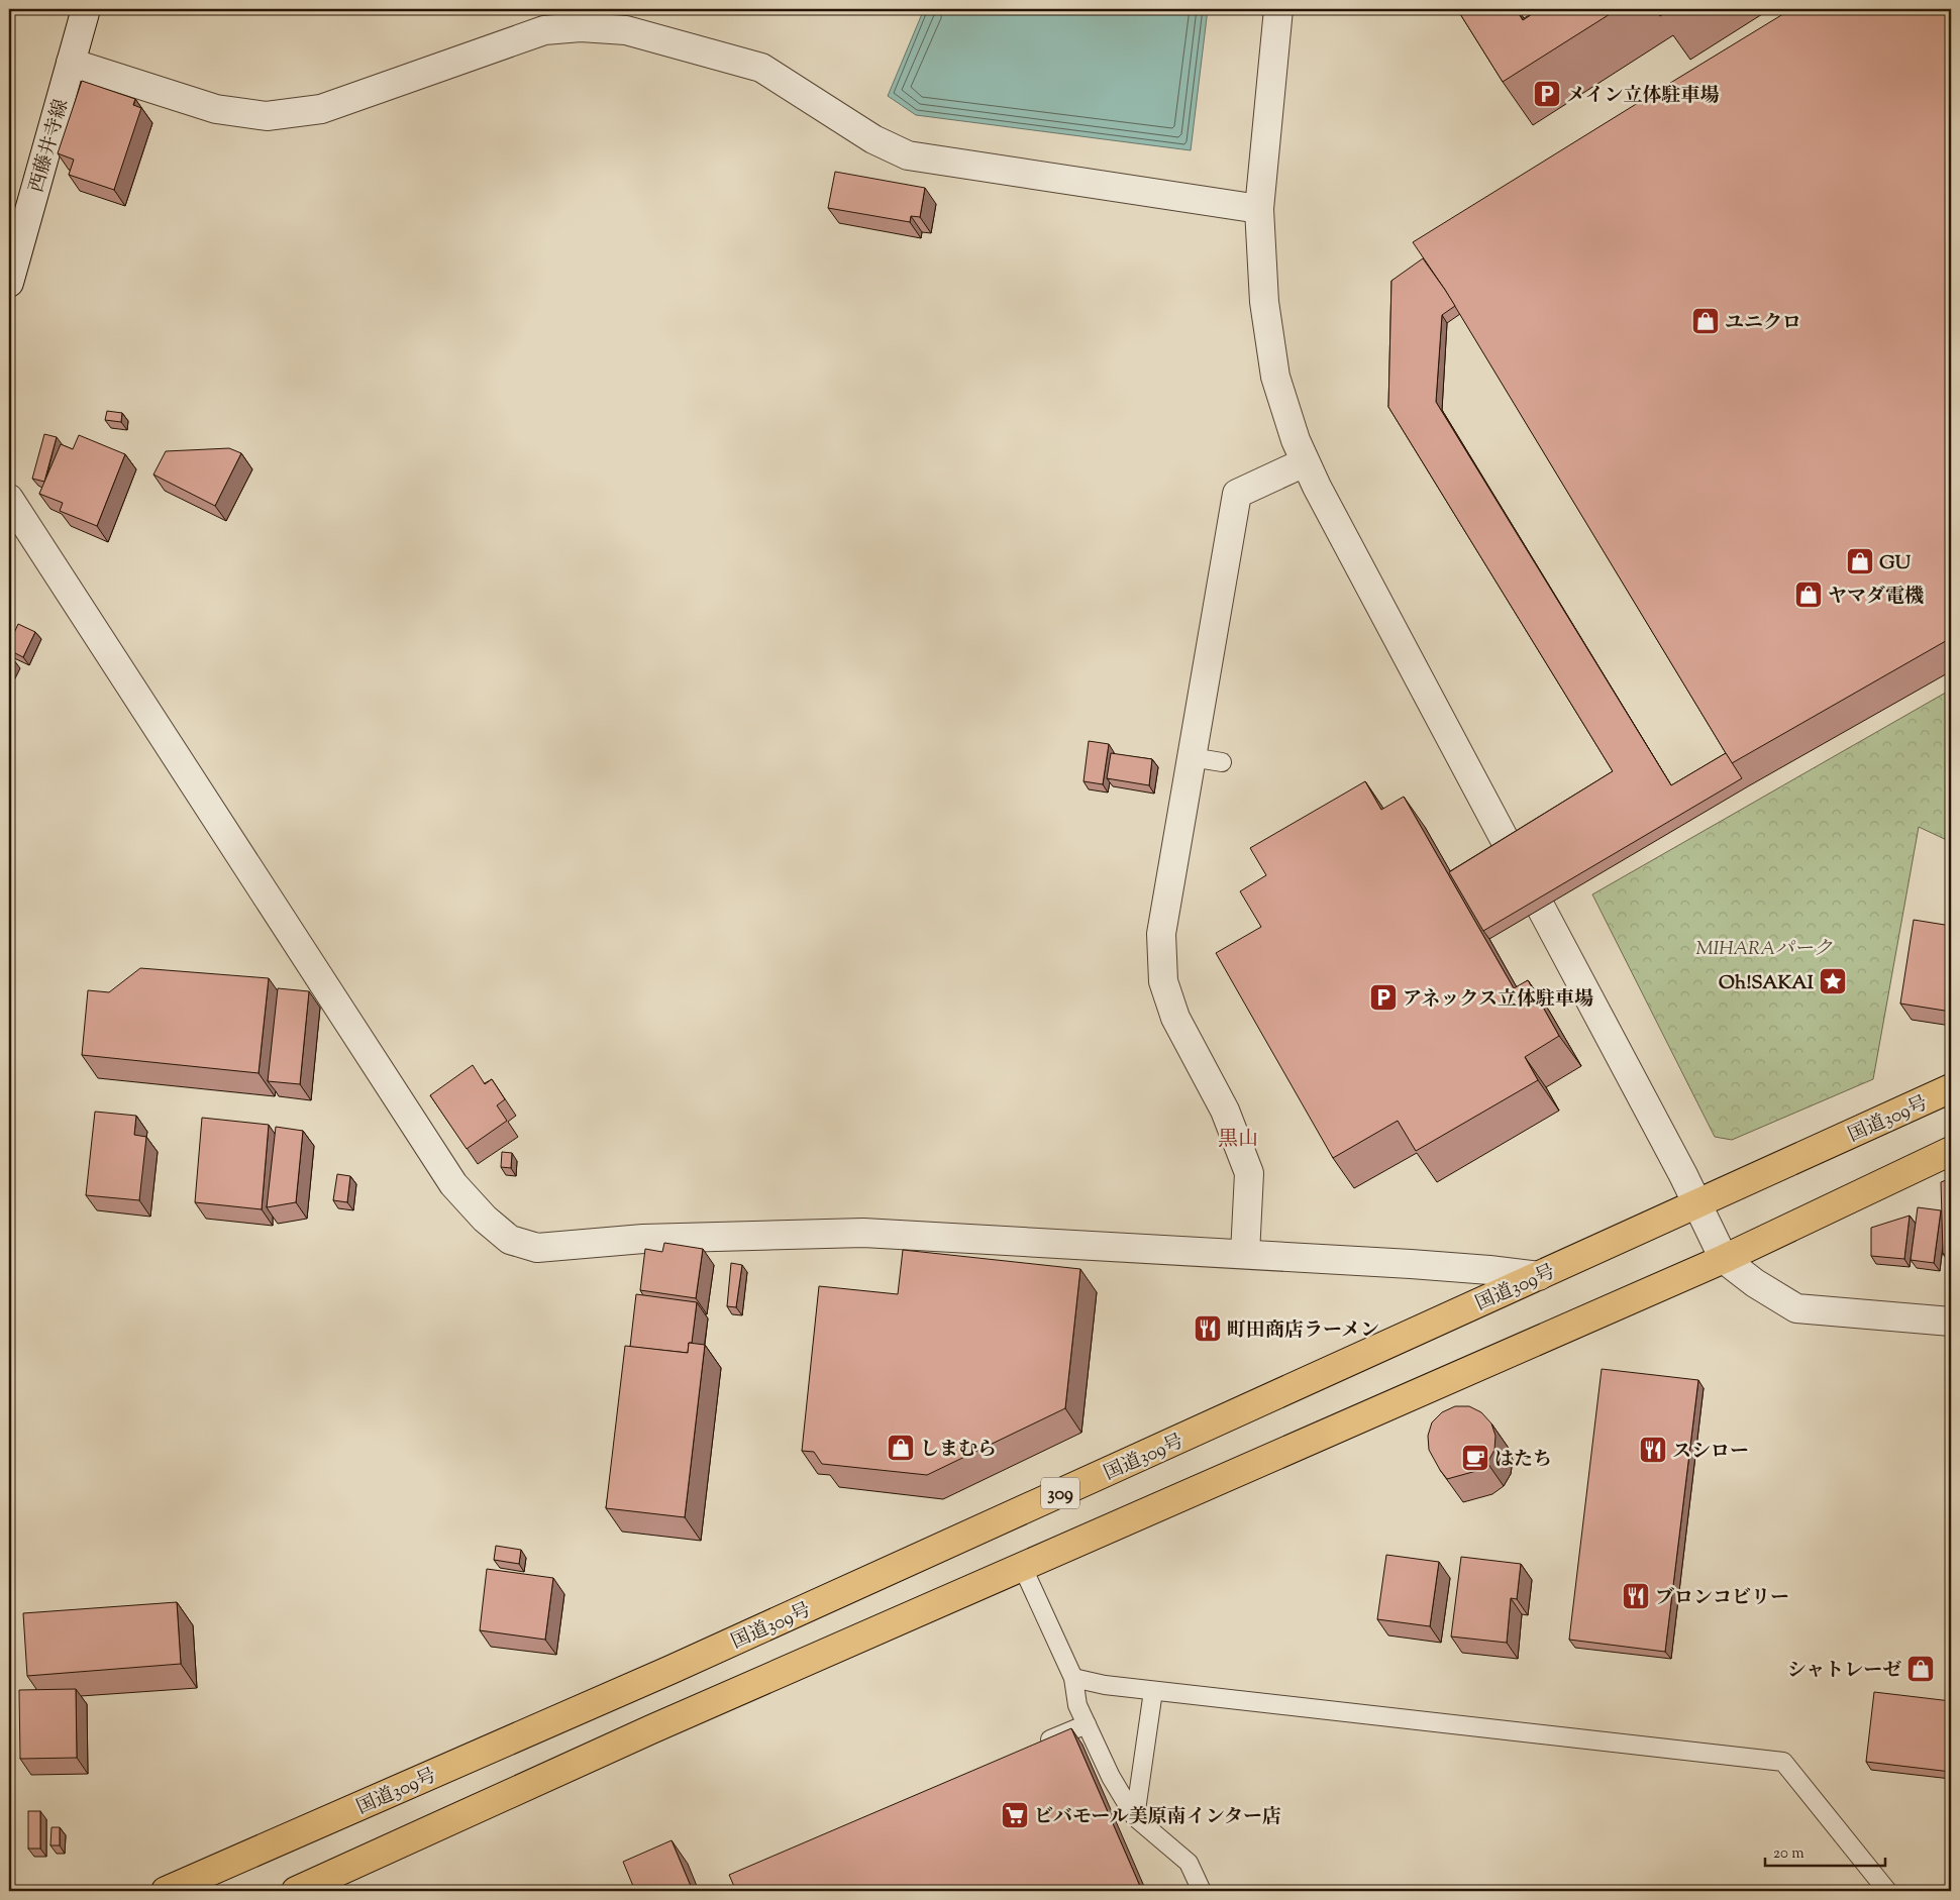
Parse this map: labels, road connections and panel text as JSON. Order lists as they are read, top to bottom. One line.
{"streets":{"highway":["国道309号","309"],"street":["西藤井寺線"]},"districts":["黒山"],"parks":["MIHARAパーク"],"places":{"parking":["メイン立体駐車場","アネックス立体駐車場"],"shop":["ユニクロ","GU","ヤマダ電機","しまむら","シャトレーゼ"],"place":["Oh!SAKAI"],"restaurant":["町田商店ラーメン","スシロー","ブロンコビリー"],"cafe":["はたち"],"supermarket":["ビバモール美原南インター店"]},"scale_bar":"20 m"}
